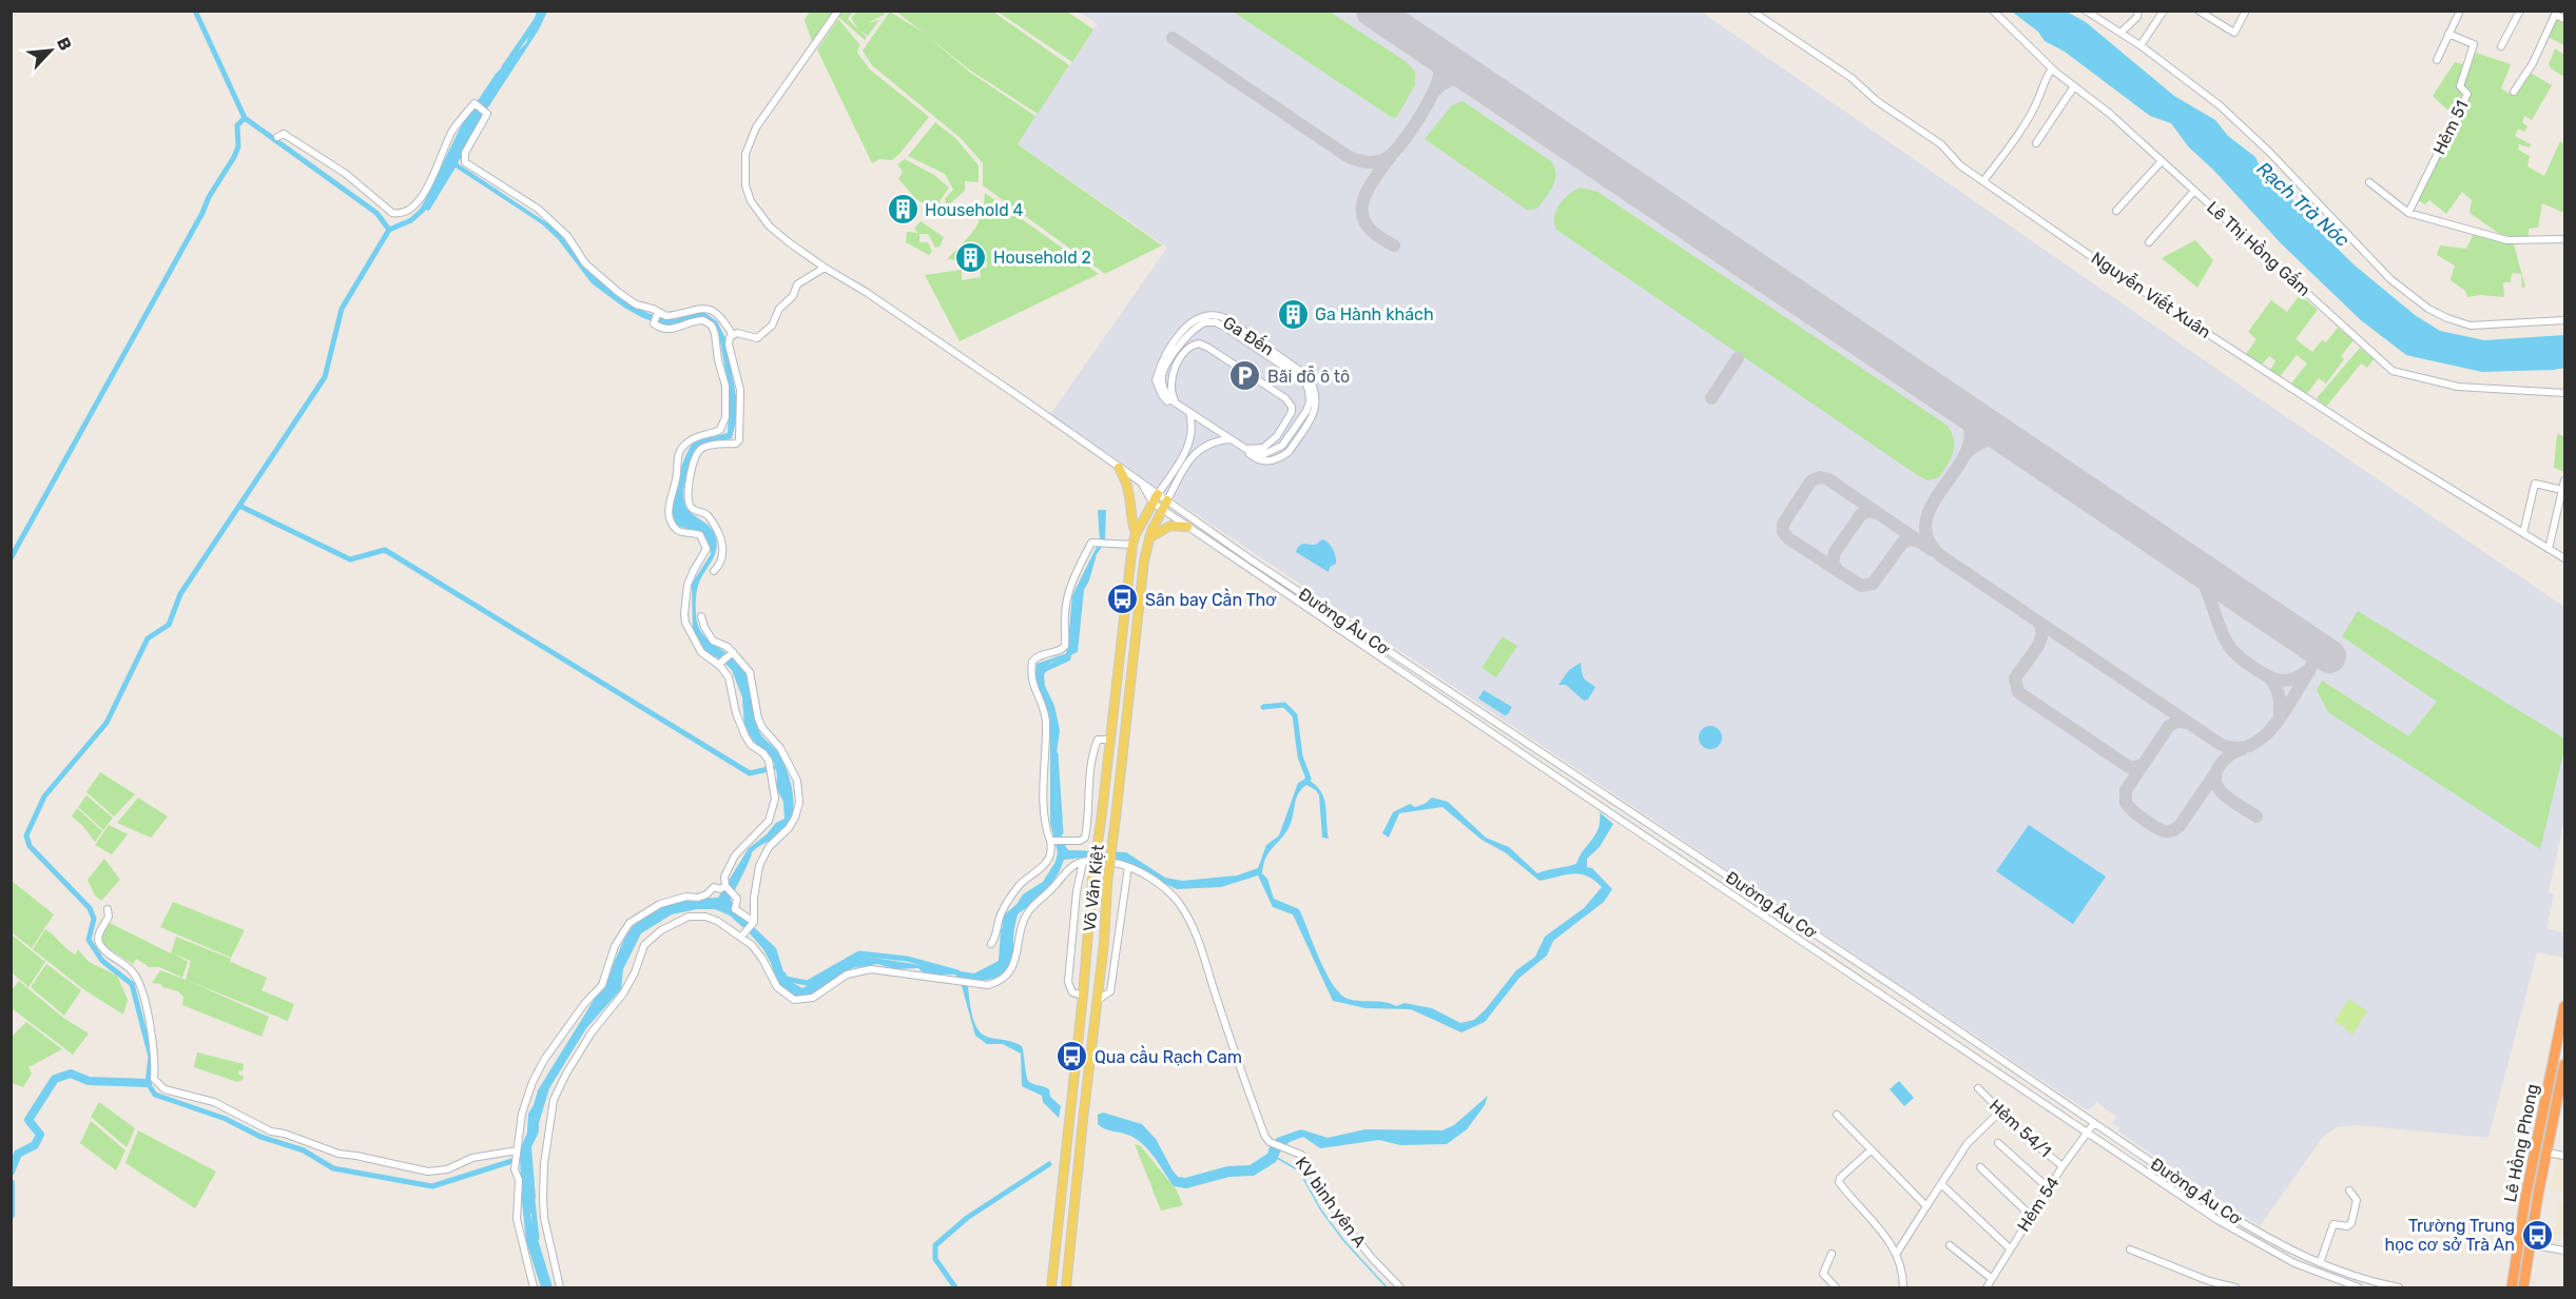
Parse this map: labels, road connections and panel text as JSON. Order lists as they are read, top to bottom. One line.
{"streets":{"highway":["Lê Hồng Phong"],"main road":["Võ Văn Kiệt"],"street":["Hẻm 51","Lê Thị Hồng Gấm","Nguyễn Viết Xuân","Đường Âu Cơ","Hẻm 54/1","KV bình yên A","Hẻm 54"]},"crossings":[["Đường Âu Cơ","Võ Văn Kiệt"],["Đường Âu Cơ","Hẻm 54"],["Hẻm 54/1","Hẻm 54"]],"water":["Rạch Trà Nóc"],"places":{"building":["Household 4","Household 2","Ga Hành khách"],"parking":["Bãi đỗ ô tô"],"bus stop":["Sân bay Cần Thơ","Qua cầu Rạch Cam","Trường Trung học cơ sở Trà An"]},"north":"top right"}
